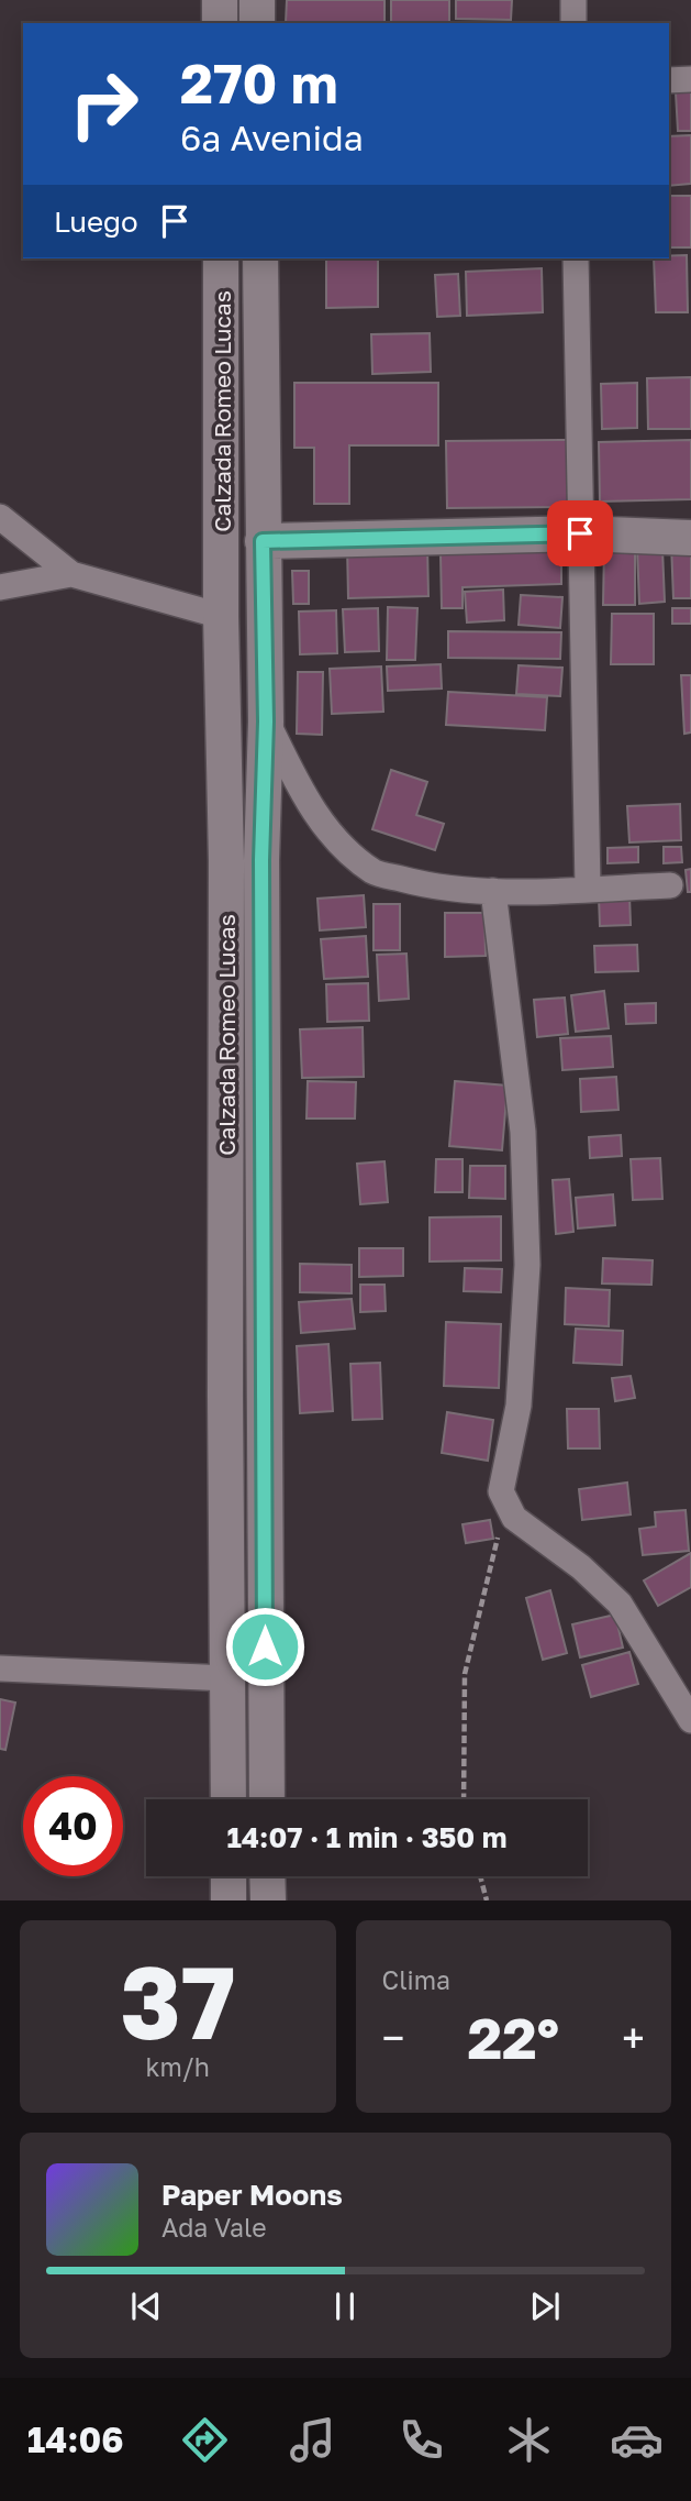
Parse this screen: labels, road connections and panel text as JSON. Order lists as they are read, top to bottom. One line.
{"streets":{"street":["Calzada Romeo Lucas"]},"page":{"turn":["270 m","6ª Avenida"],"then":"Luego","limit":"40","trip":"14:07 · 1 min · 350 m","tile":[["37","km/h"],"Clima"],"heat":["−","22°","+"],"song":["Paper Moons","Ada Vale"],"tabs":"14:06"}}
